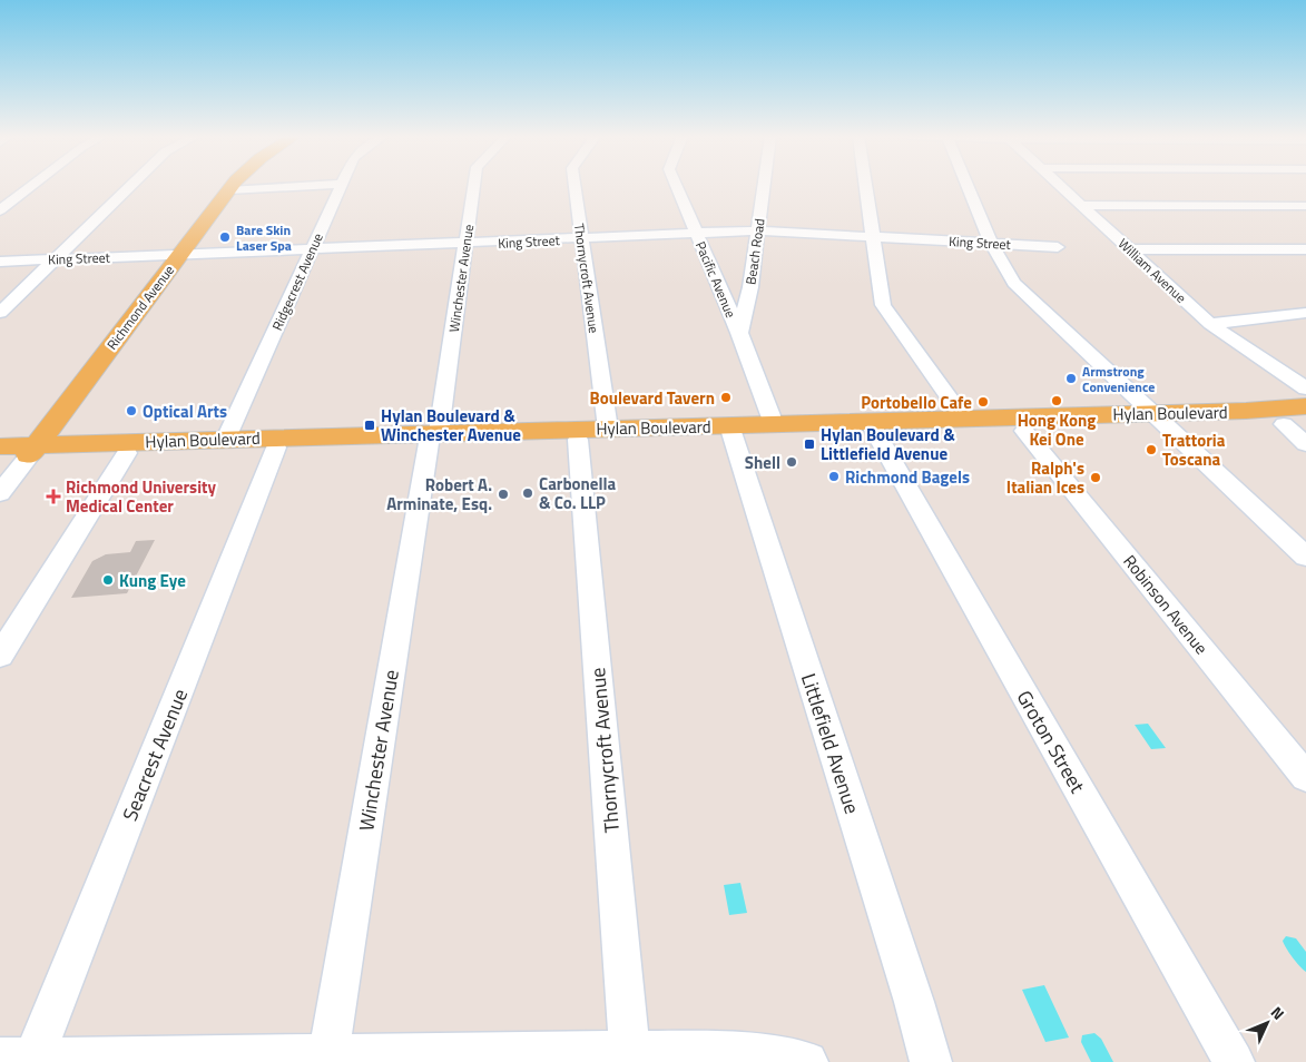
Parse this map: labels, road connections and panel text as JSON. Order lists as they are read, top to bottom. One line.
{"streets":{"main road":["Richmond Avenue","Hylan Boulevard"],"street":["King Street","Beach Road","William Avenue","Winchester Avenue","Thornycroft Avenue","Pacific Avenue","Ridgecrest Avenue","Robinson Avenue","Groton Street","Littlefield Avenue","Seacrest Avenue"]},"crossings":[["King Street","Beach Road"],["King Street","Winchester Avenue"],["King Street","Thornycroft Avenue"],["King Street","Pacific Avenue"],["King Street","Ridgecrest Avenue"],["King Street","Richmond Avenue"],["Beach Road","Pacific Avenue"],["Winchester Avenue","Hylan Boulevard"],["Thornycroft Avenue","Hylan Boulevard"],["Pacific Avenue","Hylan Boulevard"],["Ridgecrest Avenue","Hylan Boulevard"],["Richmond Avenue","Hylan Boulevard"],["Hylan Boulevard","Robinson Avenue"],["Hylan Boulevard","Groton Street"],["Hylan Boulevard","Littlefield Avenue"],["Hylan Boulevard","Seacrest Avenue"]],"places":{"other":["Bare Skin Laser Spa","Armstrong Convenience","Boulevard Tavern","Hong Kong Kei One","Portobello Cafe","Optical Arts","Trattoria Toscana","Shell","Richmond Bagels","Ralph's Italian Ices","Carbonella & Co. LLP","Robert A. Arminate, Esq.","Kung Eye"],"transit":["Hylan Boulevard & Winchester Avenue","Hylan Boulevard & Littlefield Avenue"],"health":["Richmond University Medical Center"]},"north":"top right"}
